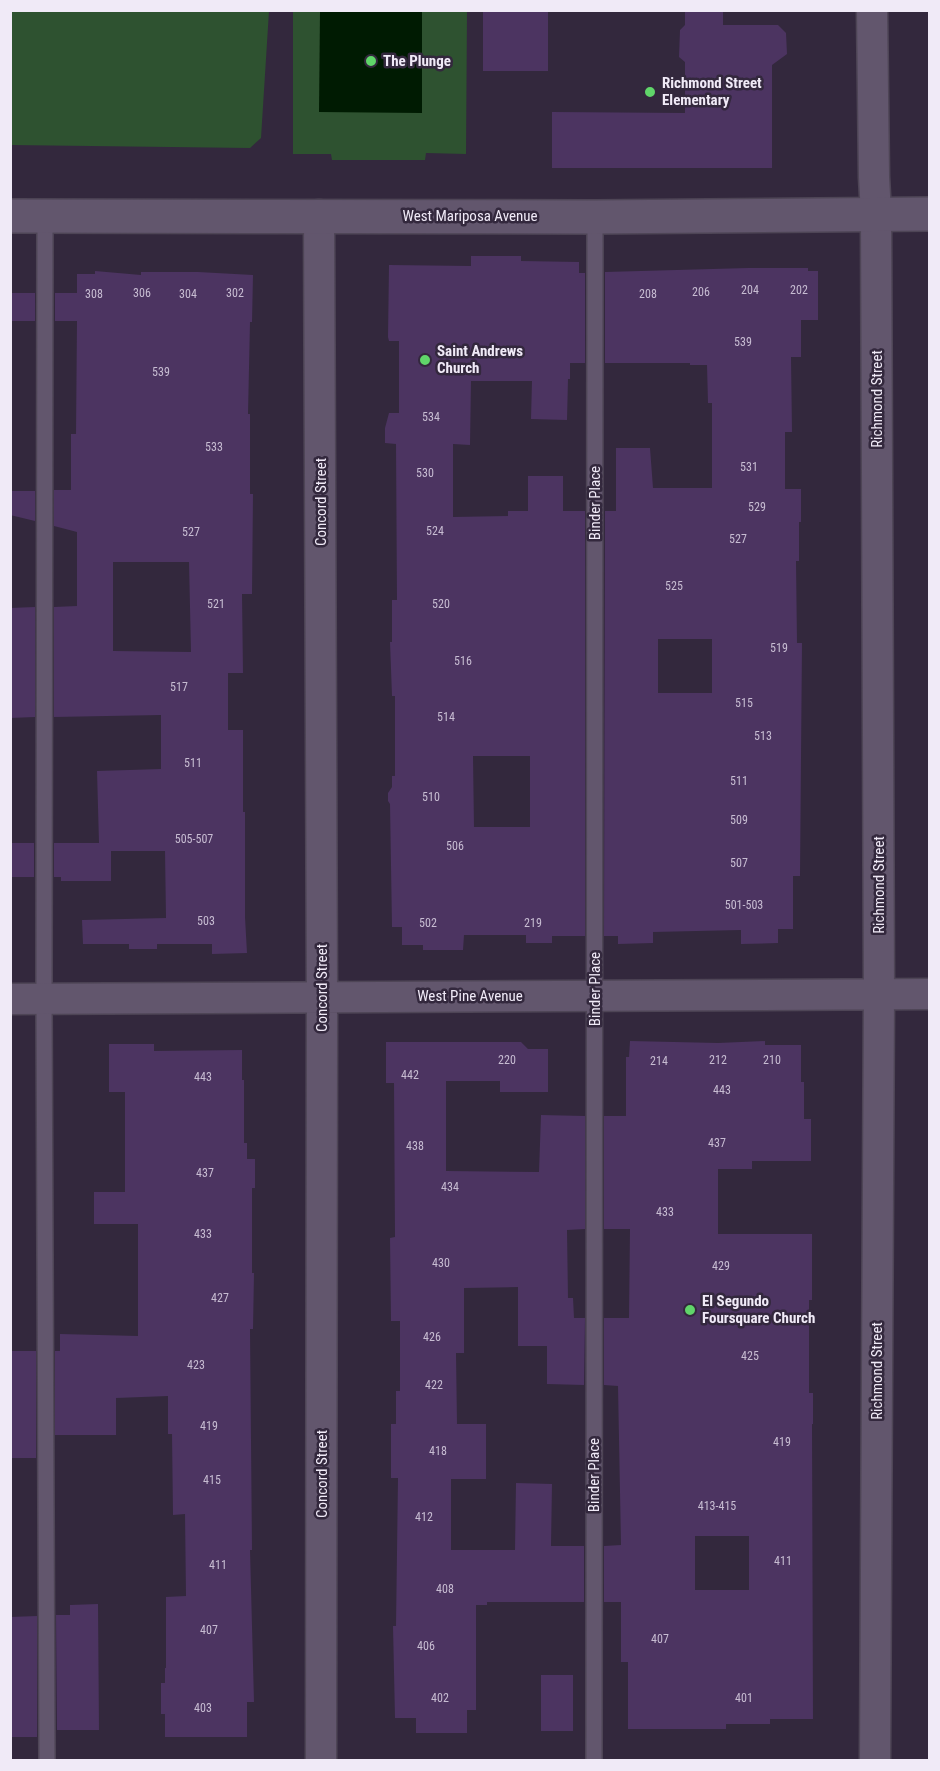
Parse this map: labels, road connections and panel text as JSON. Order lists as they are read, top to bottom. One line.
{"streets":{"street":["West Mariposa Avenue","Richmond Street","Concord Street","West Pine Avenue"],"lane":["Binder Place"]},"crossings":[["West Mariposa Avenue","Richmond Street"],["West Mariposa Avenue","Concord Street"],["West Mariposa Avenue","Binder Place"],["Richmond Street","West Pine Avenue"],["Concord Street","West Pine Avenue"],["Binder Place","West Pine Avenue"]],"places":["The Plunge","Richmond Street Elementary","Saint Andrews Church","El Segundo Foursquare Church"],"house_numbers":["204","202","206","306","302","308","304","208","539","539","534","533","531","530","529","524","527","527","525","521","520","519","516","517","515","514","513","511","511","510","509","505-507","506","507","501-503","503","502","219","220","212","210","214","442","443","443","437","438","437","434","433","433","430","429","427","426","425","423","422","419","419","418","415","413-415","412","411","411","408","407","407","406","402","401","403"]}
